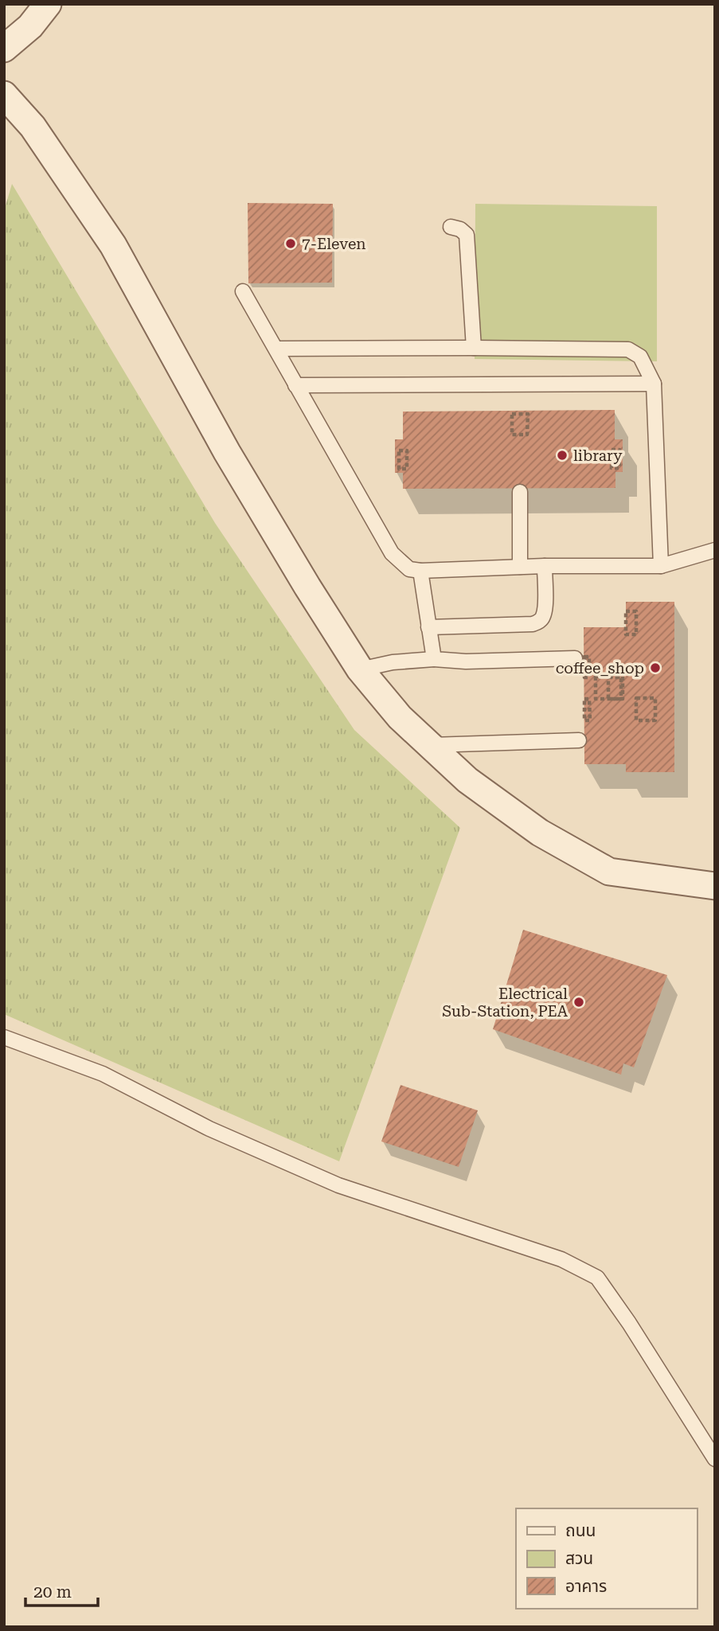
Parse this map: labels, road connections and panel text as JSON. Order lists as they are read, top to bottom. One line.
{"places":["7-Eleven","library","coffee_shop","Electrical Sub-Station, PEA"],"legend":["ถนน","สวน","อาคาร"],"scale_bar":"20 m"}
